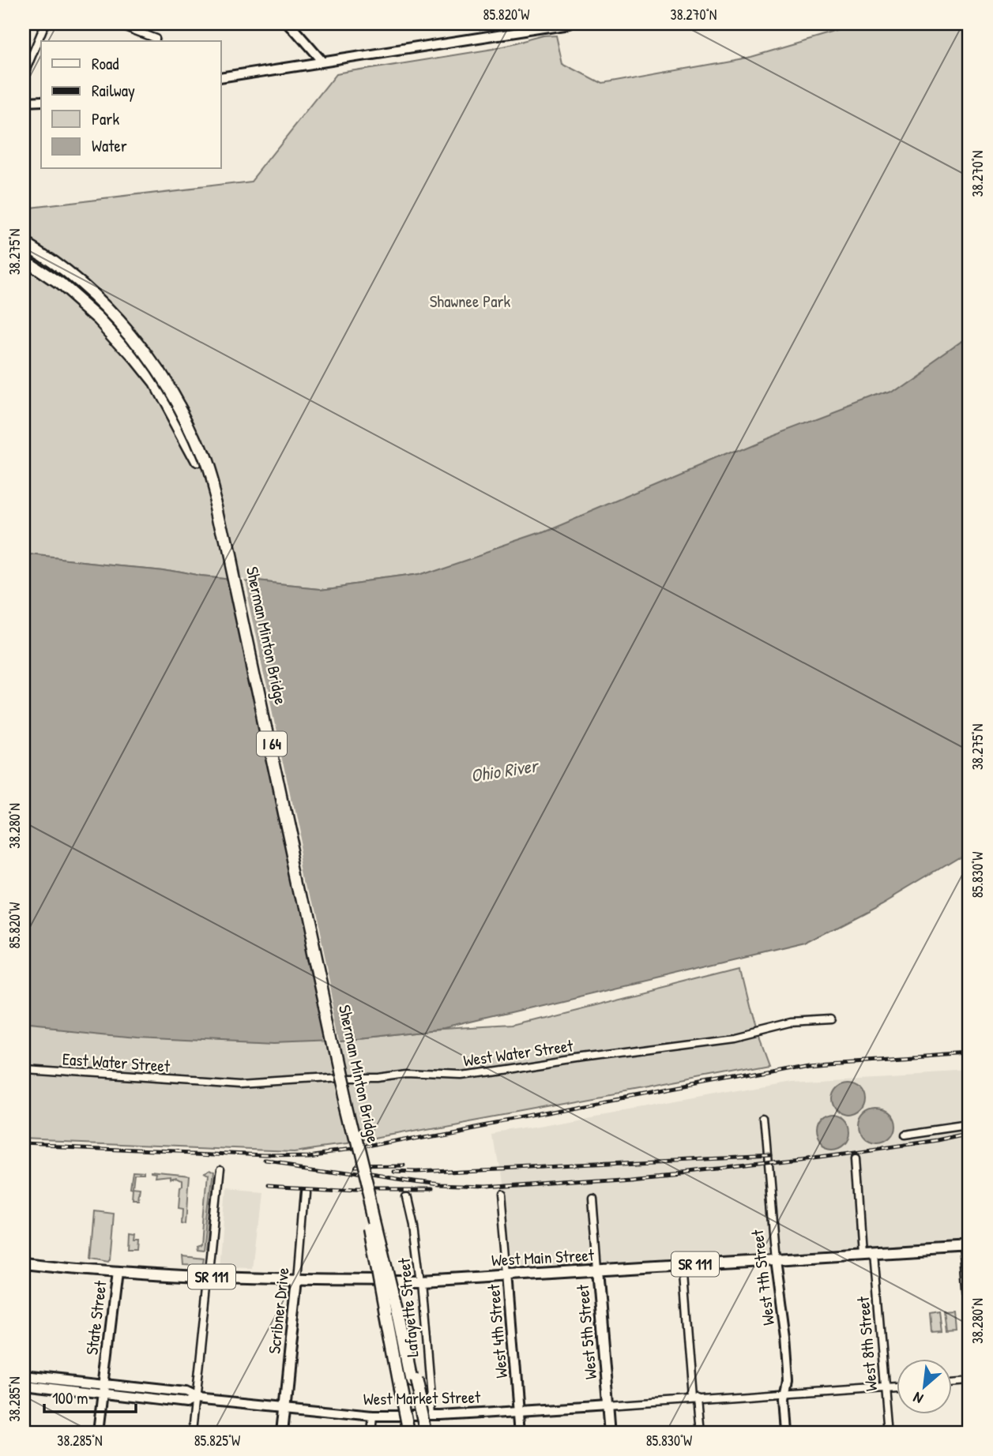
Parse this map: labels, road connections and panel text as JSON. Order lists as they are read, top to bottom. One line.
{"streets":{"highway":["Sherman Minton Bridge","I 64"],"main road":["West Main Street","SR 111","Scribner Drive","West 5th Street"],"street":["West Water Street","East Water Street","West 7th Street","Lafayette Street","State Street","West 4th Street","West 8th Street","West Market Street"]},"crossings":[["Sherman Minton Bridge","I 64"],["West Water Street","East Water Street"],["West Main Street","West 7th Street"],["West Main Street","Lafayette Street"],["West Main Street","Scribner Drive"],["West Main Street","State Street"],["West Main Street","West 4th Street"],["West Main Street","West 5th Street"],["West Main Street","West 8th Street"],["West 7th Street","West Market Street"],["Lafayette Street","West Market Street"],["Scribner Drive","West Market Street"],["State Street","West Market Street"],["West 4th Street","West Market Street"],["West 5th Street","West Market Street"],["West 8th Street","West Market Street"]],"water":["Ohio River"],"parks":["Shawnee Park"],"legend":["Road","Railway","Park","Water"],"scale_bar":"100 m","north":"bottom left","coordinates":["85.820°W","38.270°N","38.275°N","38.280°N","85.830°W","38.285°N","85.825°W"]}
